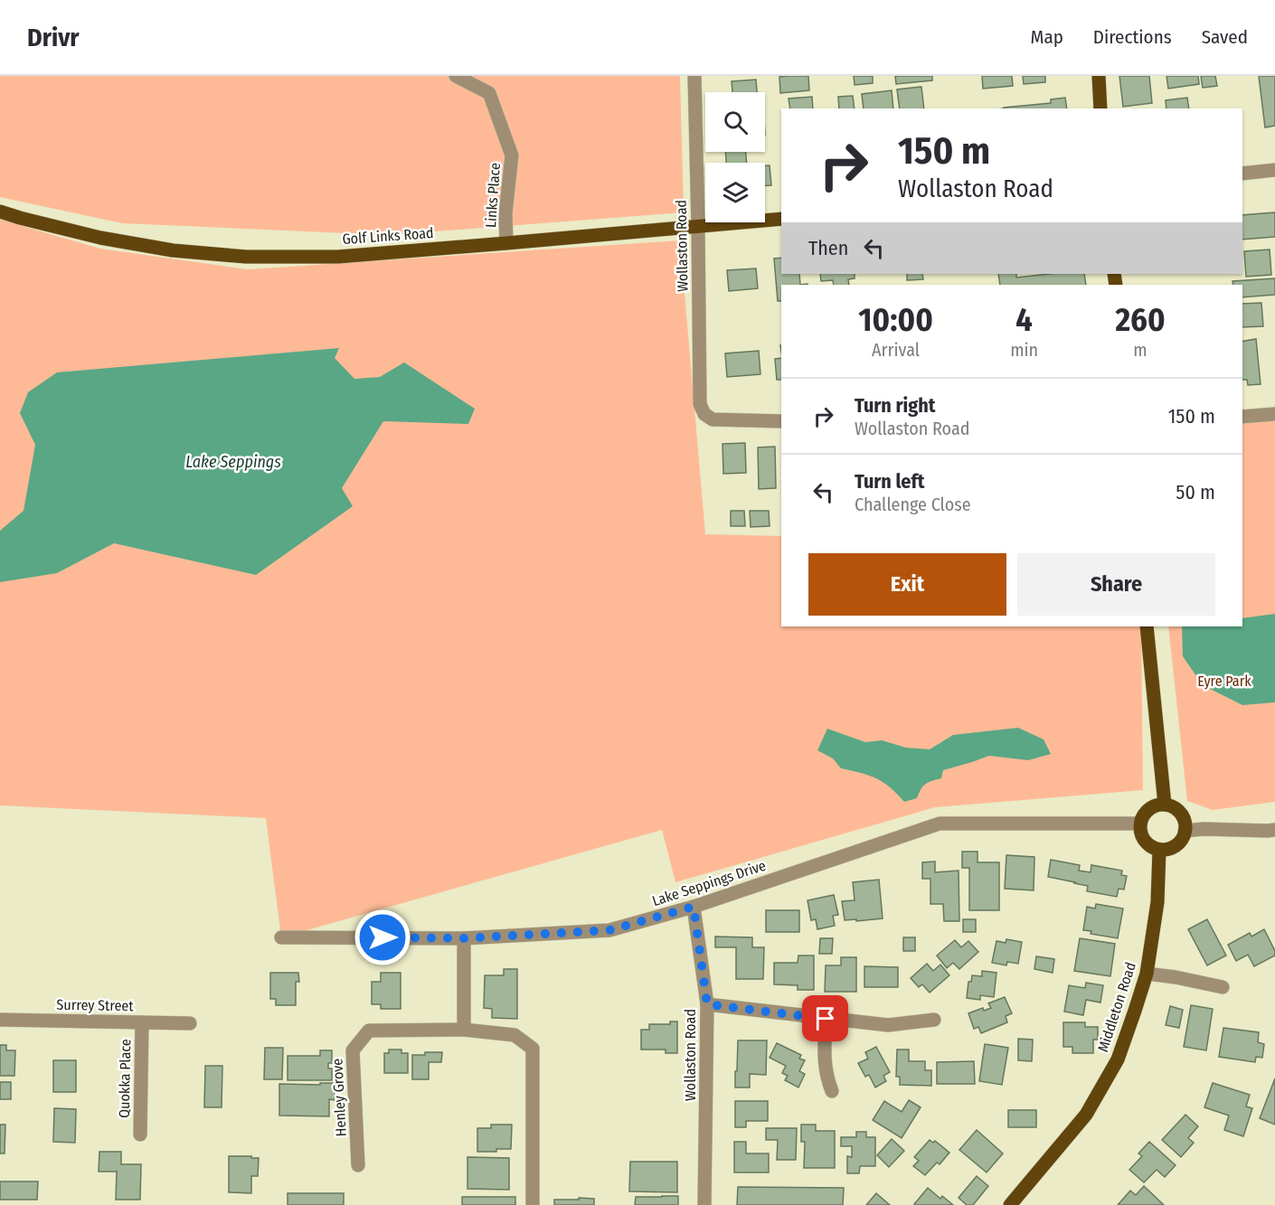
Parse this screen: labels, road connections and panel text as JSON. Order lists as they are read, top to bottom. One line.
{"streets":{"main road":["Golf Links Road","Middleton Road"],"street":["Links Place","Wollaston Road","Lake Seppings Drive","Surrey Street","Quokka Place","Henley Grove"]},"crossings":[["Links Place","Golf Links Road"],["Golf Links Road","Wollaston Road"],["Wollaston Road","Lake Seppings Drive"],["Lake Seppings Drive","Middleton Road"],["Surrey Street","Quokka Place"]],"water":["Lake Seppings"],"parks":["Eyre Park"],"page":{"header":"Drivr","nav":["Map","Directions","Saved"],"turn":["150 m","Wollaston Road"],"then":"Then","eta":["10:00","Arrival","4","min","260","m"],"list":[{"name":"Turn right","note":"Wollaston Road","value":"150 m"},{"name":"Turn left","note":"Challenge Close","value":"50 m"}],"buttons":["Exit","Share"]}}
